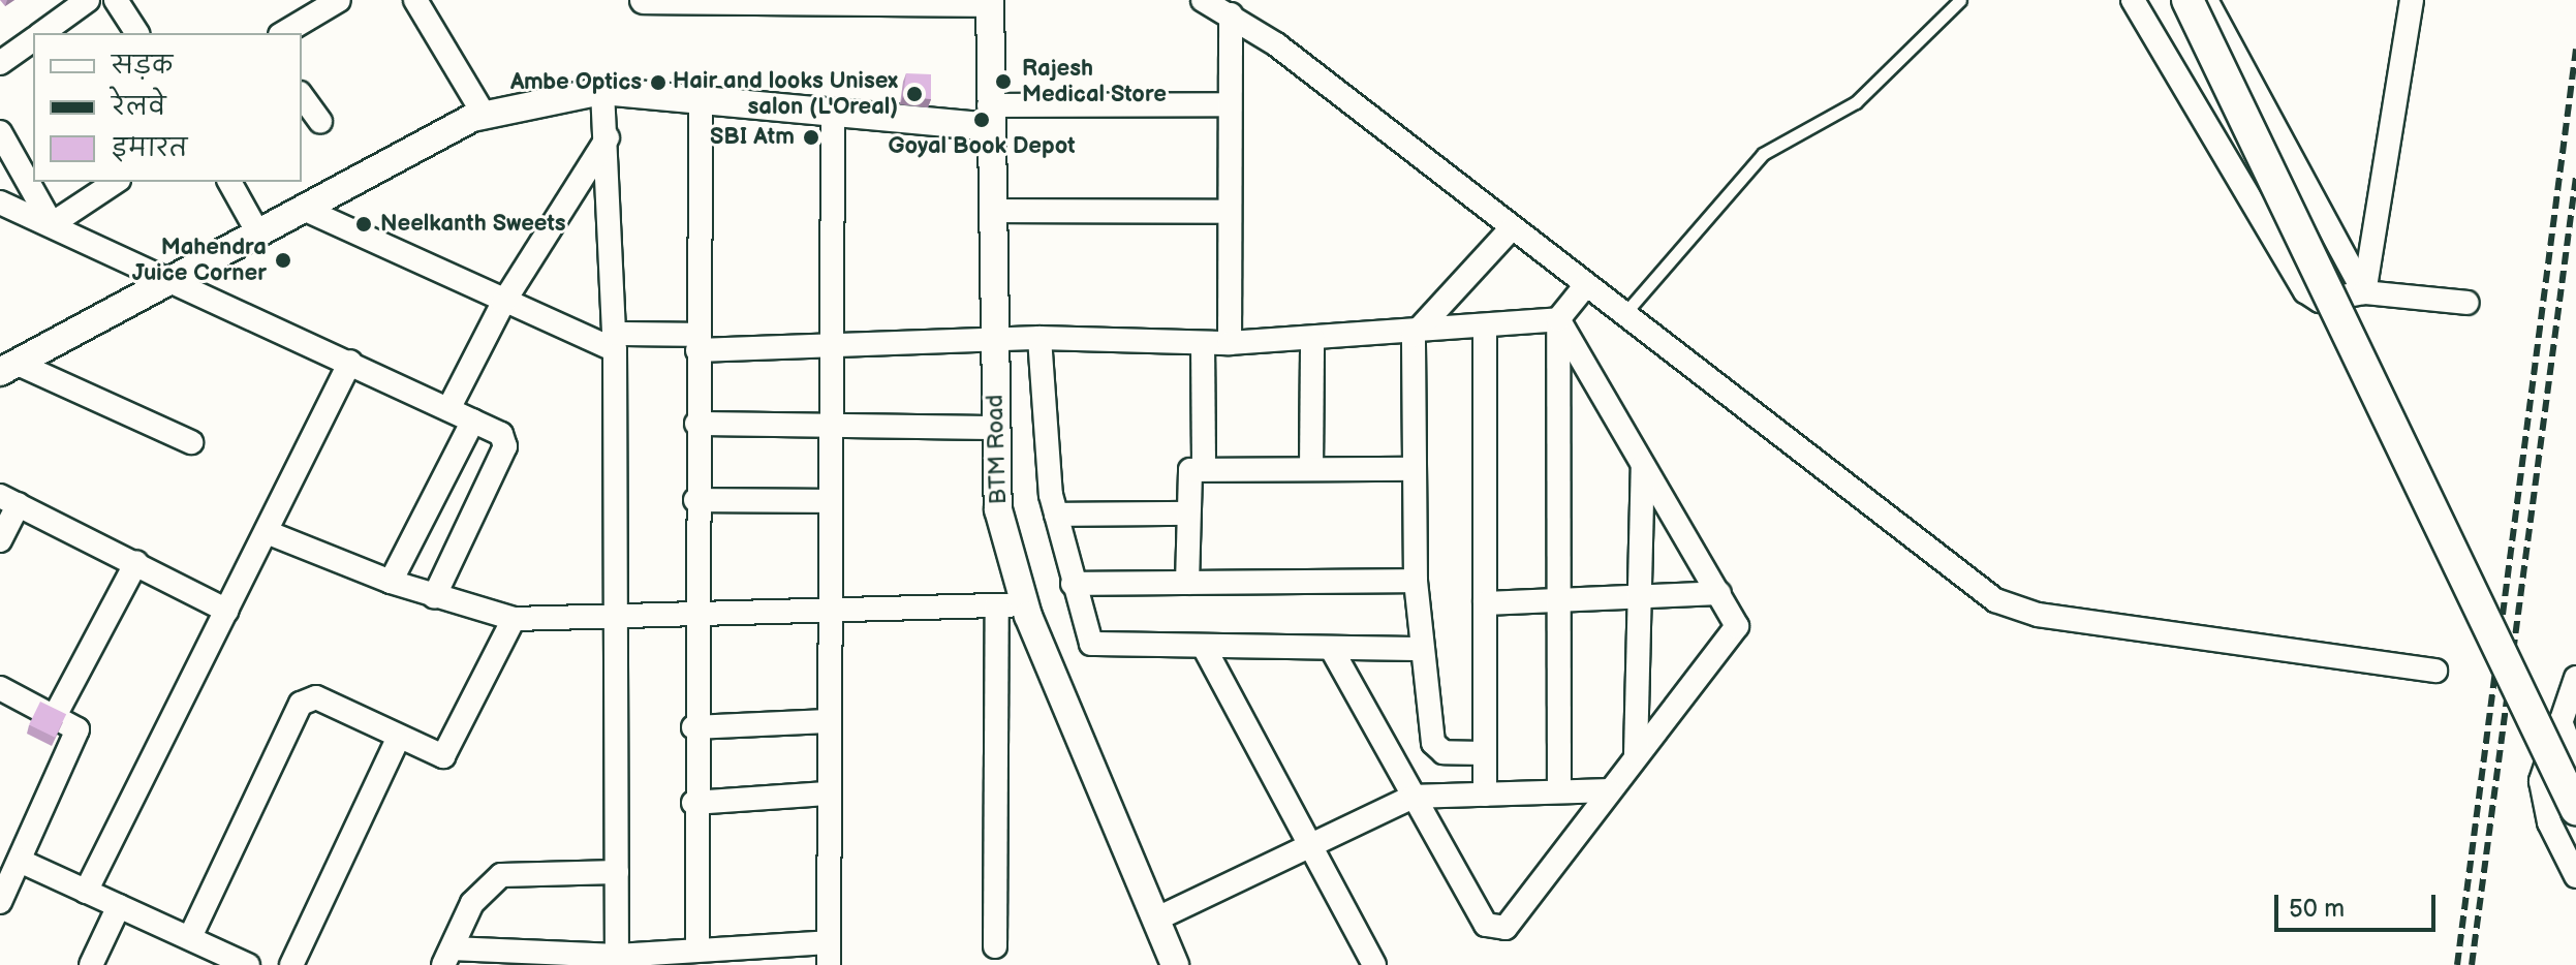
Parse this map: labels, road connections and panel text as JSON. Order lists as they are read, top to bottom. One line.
{"streets":{"street":["BTM Road"]},"places":["Rajesh Medical Store","Ambe Optics","Hair and looks Unisex salon (L'Oreal)","Goyal Book Depot","SBI Atm","Neelkanth Sweets","Mahendra Juice Corner"],"legend":["सड़क","रेलवे","इमारत"],"scale_bar":"50 m"}
